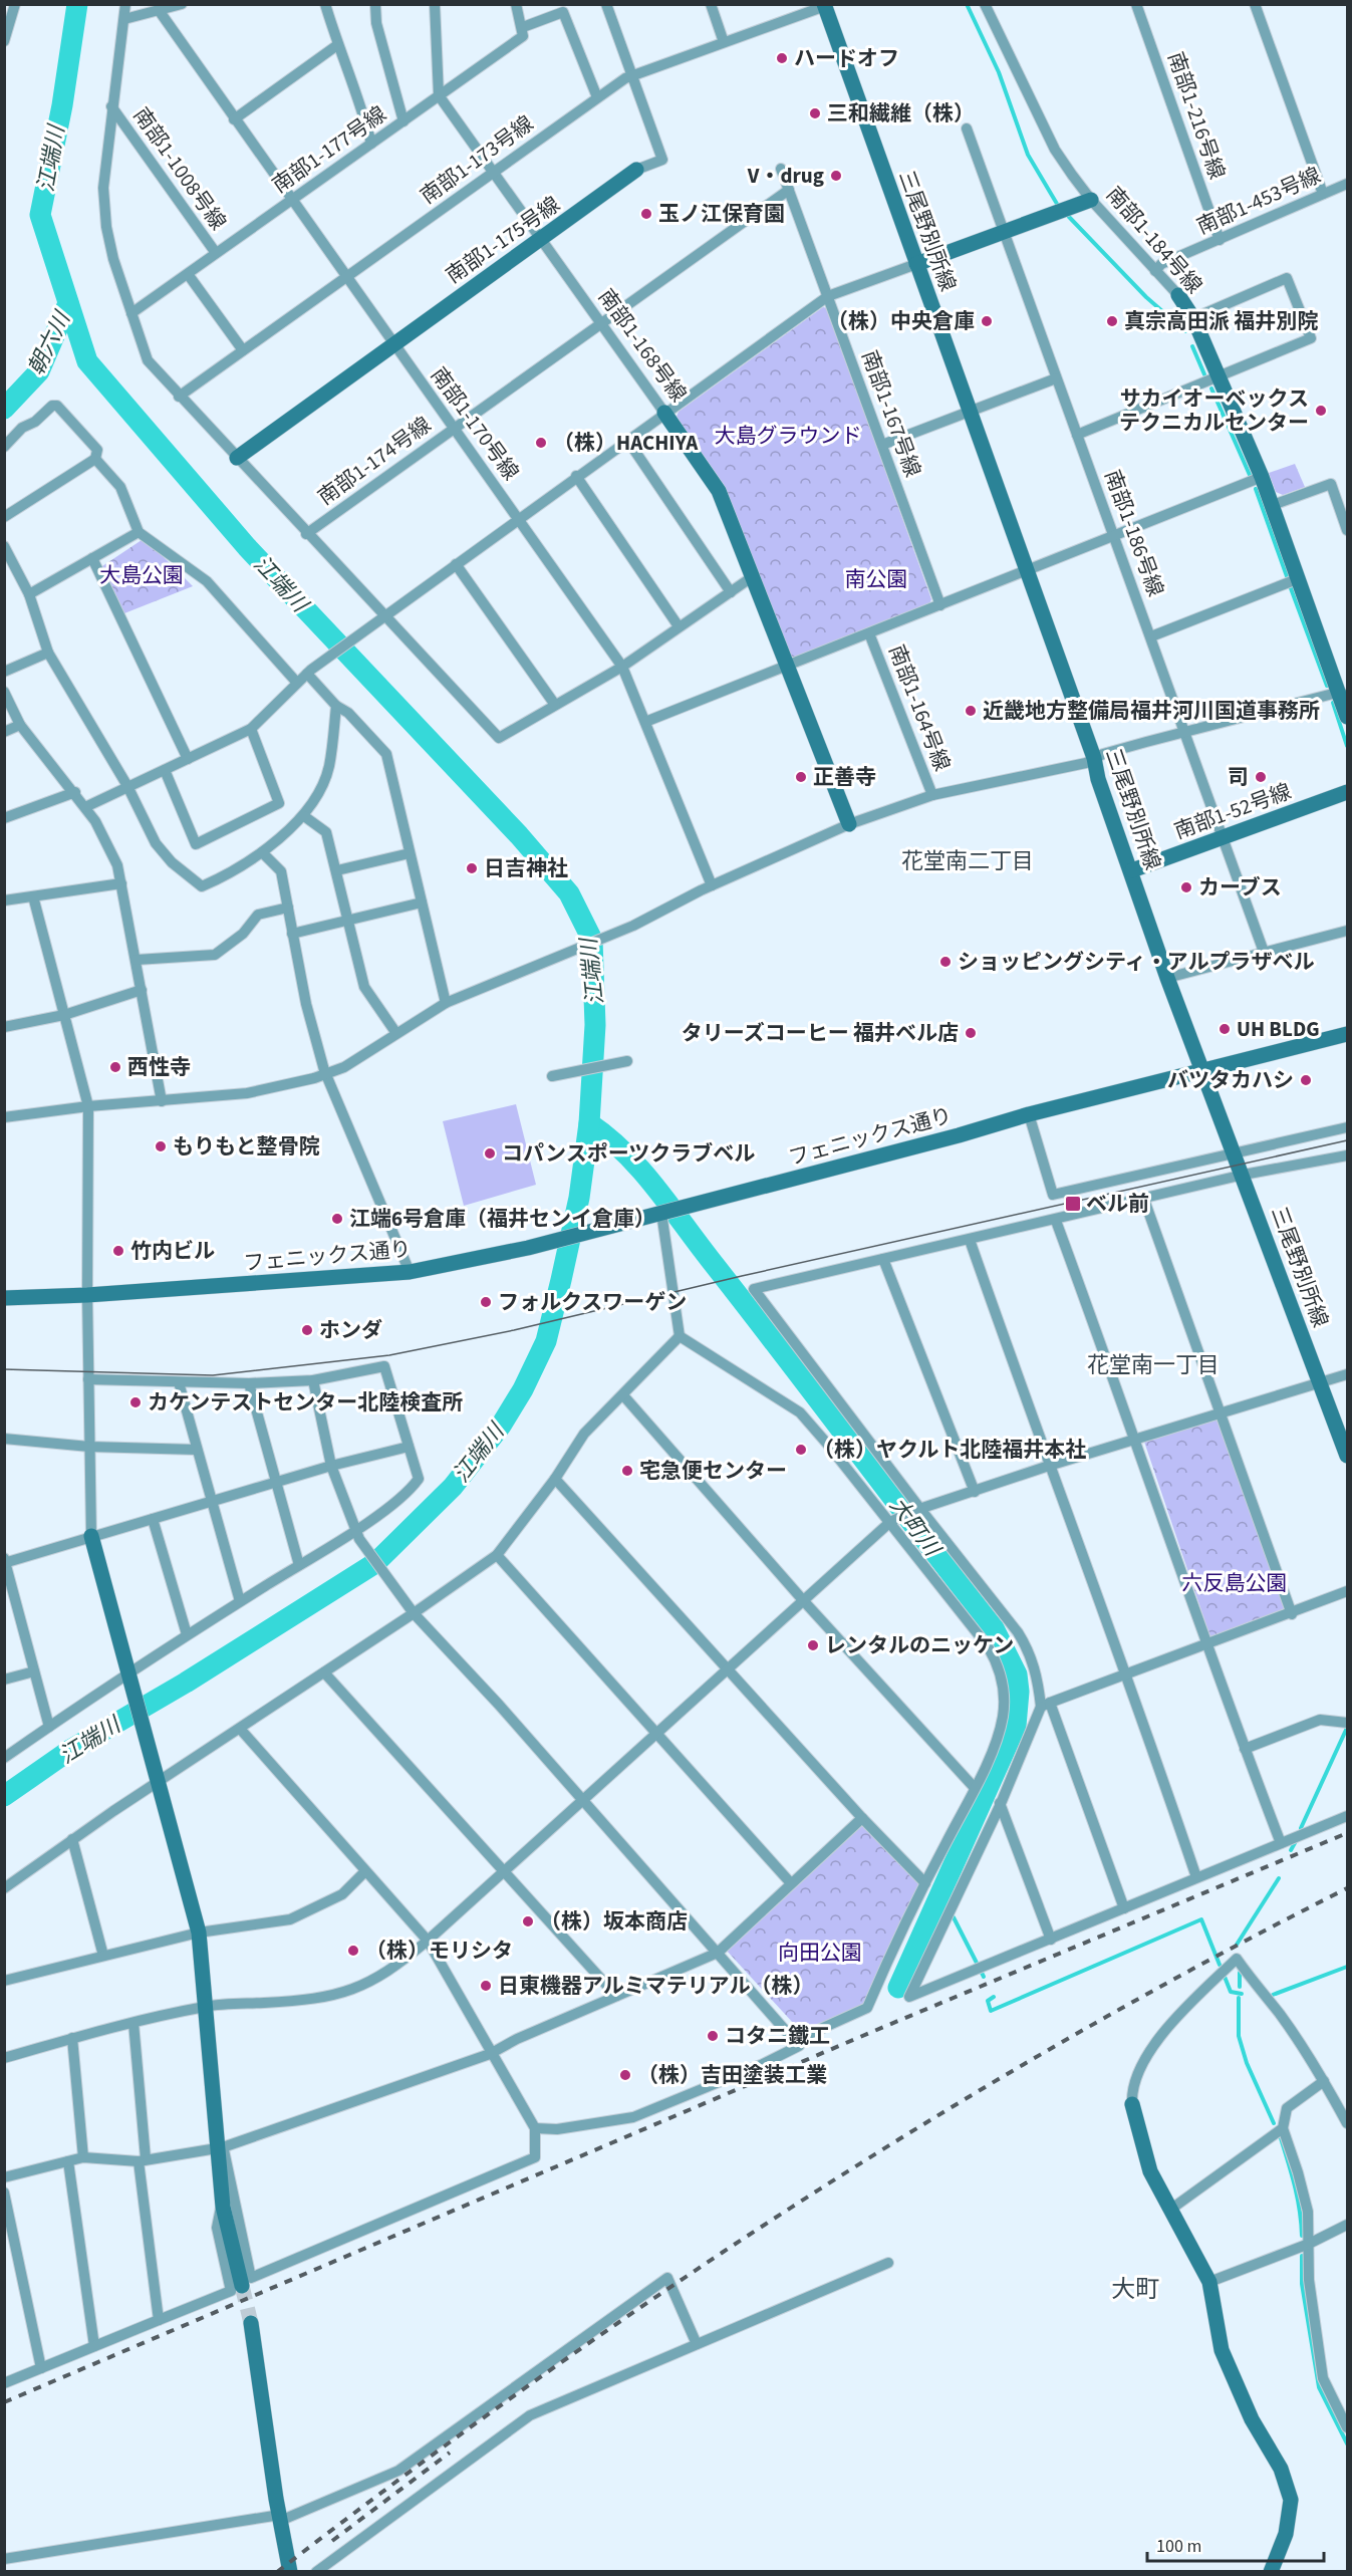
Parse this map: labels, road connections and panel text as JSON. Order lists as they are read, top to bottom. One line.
{"streets":{"street":["南部1-216号線","南部1-177号線","南部1-173号線","南部1-1008号線","南部1-453号線","三尾野別所線","南部1-175号線","南部1-184号線","南部1-168号線","南部1-167号線","南部1-170号線","南部1-174号線","南部1-186号線","南部1-164号線","南部1-52号線","フェニックス通り"]},"crossings":[["南部1-216号線","南部1-453号線"],["南部1-177号線","南部1-1008号線"],["南部1-177号線","南部1-168号線"],["南部1-177号線","南部1-170号線"],["南部1-173号線","三尾野別所線"],["南部1-173号線","南部1-175号線"],["南部1-173号線","南部1-168号線"],["南部1-173号線","南部1-170号線"],["南部1-453号線","南部1-184号線"],["三尾野別所線","南部1-52号線"],["三尾野別所線","フェニックス通り"],["南部1-175号線","南部1-168号線"],["南部1-175号線","南部1-170号線"],["南部1-168号線","南部1-174号線"],["南部1-167号線","南部1-174号線"],["南部1-170号線","南部1-174号線"],["南部1-186号線","南部1-52号線"]],"districts":["花堂南二丁目","花堂南一丁目","大町"],"water":["江端川","朝六川","大町川"],"parks":["大島グラウンド","大島公園","南公園","六反島公園","向田公園"],"places":{"other":["ハードオフ","三和繊維（株）","V・drug","玉ノ江保育園","（株）中央倉庫","真宗高田派 福井別院","サカイオーベックス テクニカルセンター","（株）HACHIYA","近畿地方整備局福井河川国道事務所","正善寺","司","日吉神社","カーブス","ショッピングシティ・アルプラザベル","UH BLDG","タリーズコーヒー 福井ベル店","西性寺","バツタカハシ","もりもと整骨院","コパンスポーツクラブベル","江端6号倉庫（福井センイ倉庫）","竹内ビル","フォルクスワーゲン","ホンダ","カケンテストセンター北陸検査所","（株）ヤクルト北陸福井本社","宅急便センター","レンタルのニッケン","（株）坂本商店","（株）モリシタ","日東機器アルミマテリアル（株）","コタニ鐵工","（株）吉田塗装工業"],"transit":["ベル前"]},"scale_bar":"100 m"}
